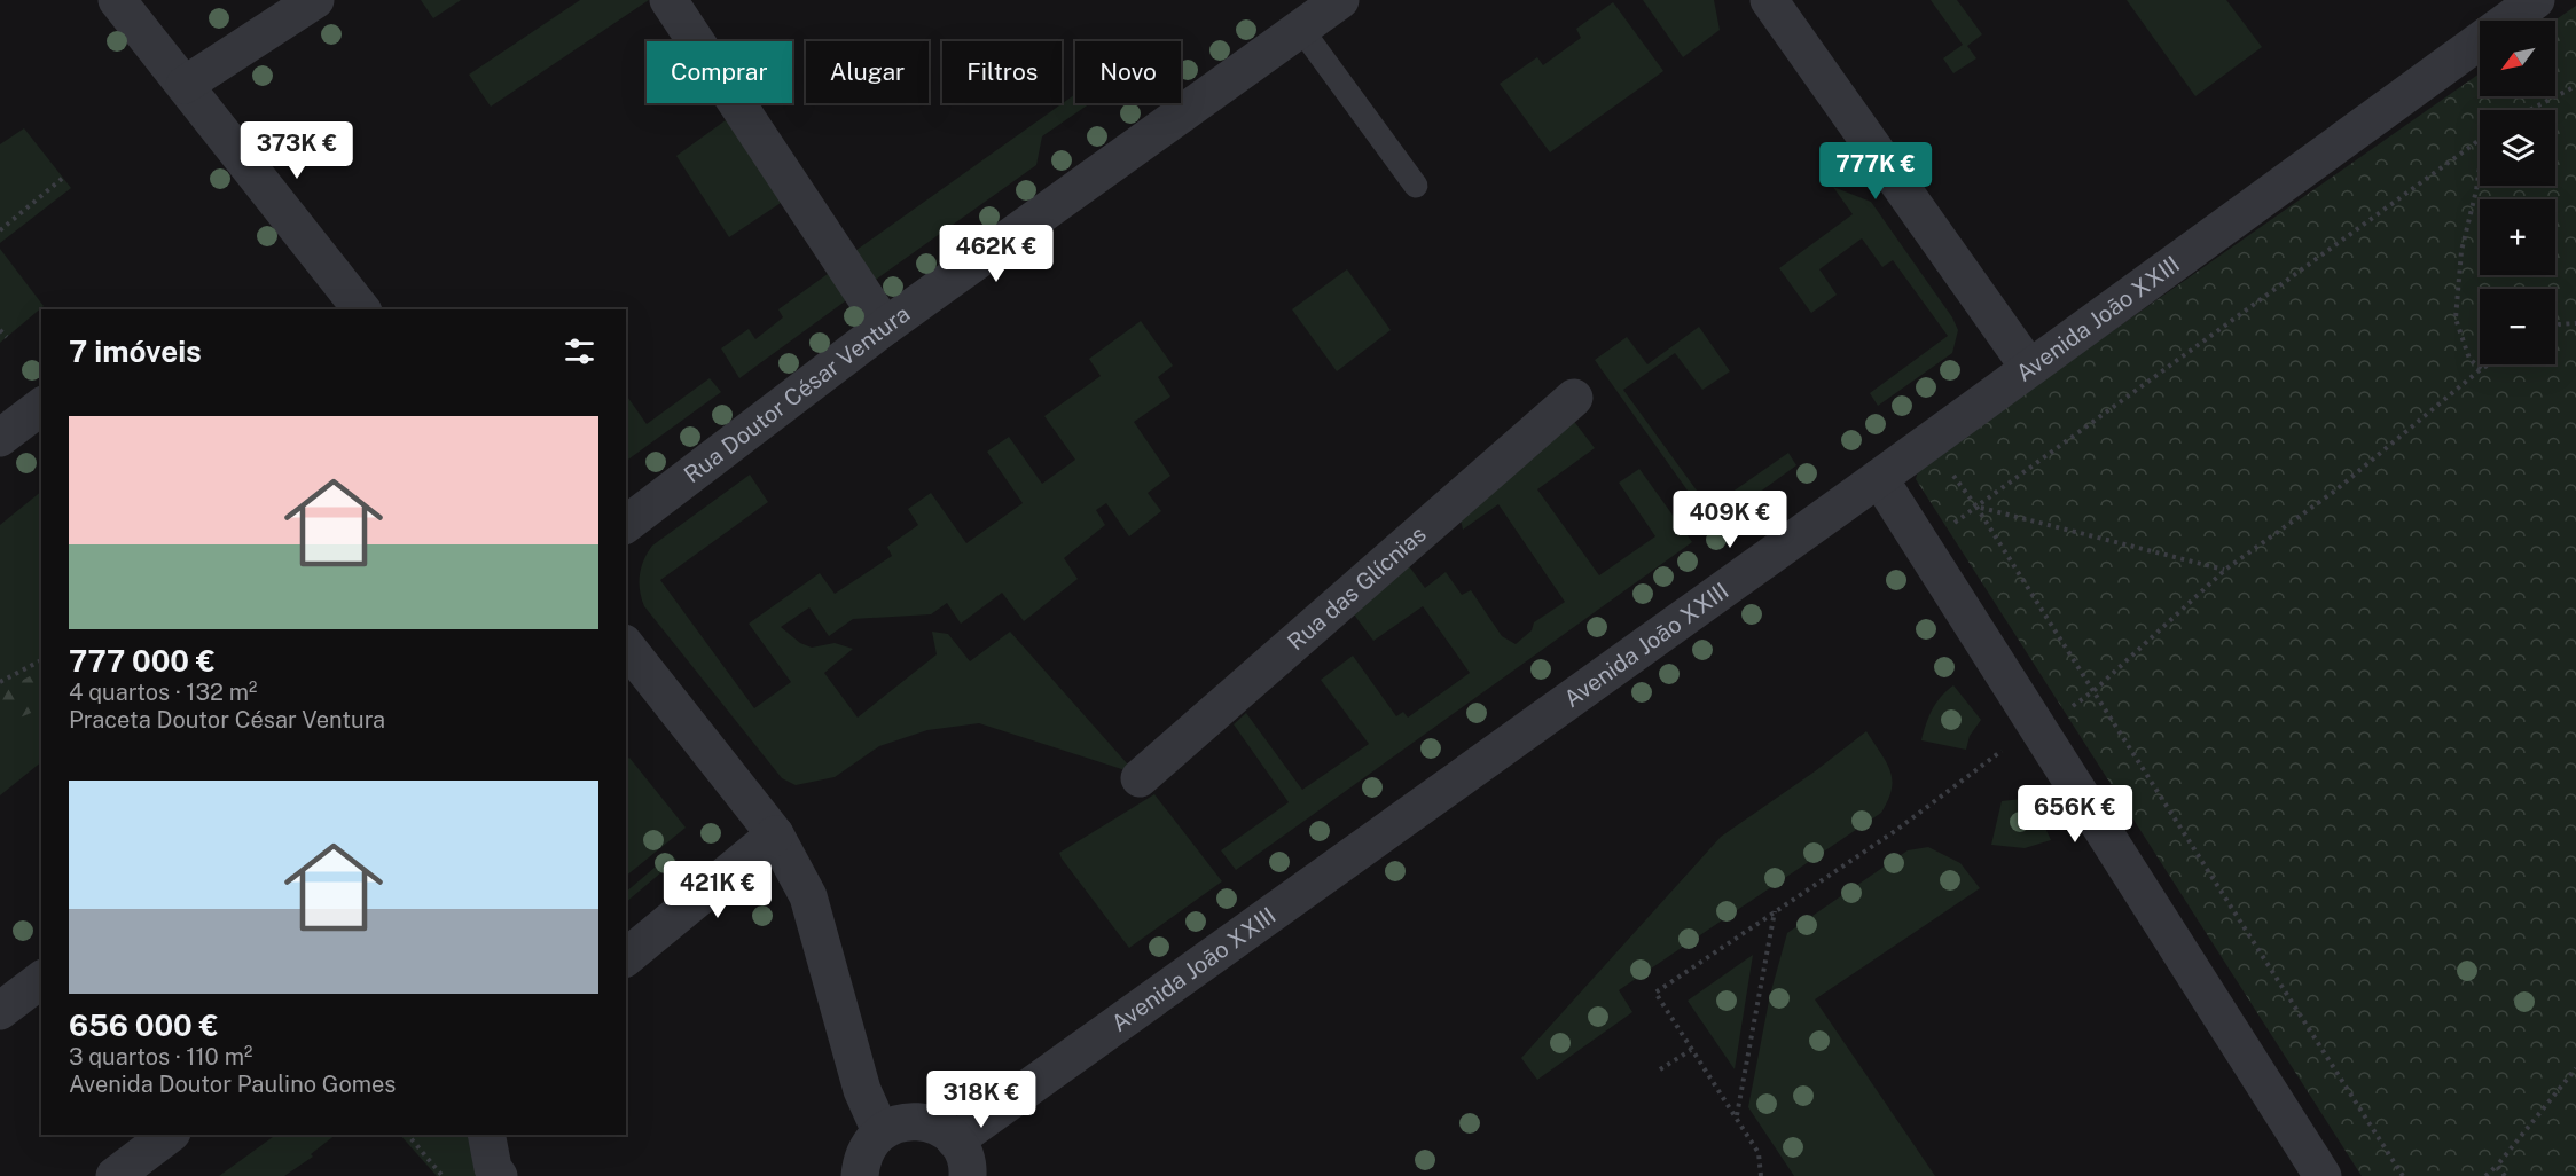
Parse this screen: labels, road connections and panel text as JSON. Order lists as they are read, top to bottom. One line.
{"streets":{"street":["Avenida João XXIII","Rua Doutor César Ventura","Rua das Glícnias"]},"north":"bottom left","page":{"map_buttons":["+","−"],"chip":["Comprar","Alugar","Filtros","Novo"],"price":["373K €","777K €","462K €","409K €","656K €","421K €","318K €"],"heading":"7 imóveis","list":[{"name":"777 000 €","note":"4 quartos · 132 m² · Praceta Doutor César Ventura"},{"name":"656 000 €","note":"3 quartos · 110 m² · Avenida Doutor Paulino Gomes"}]}}
